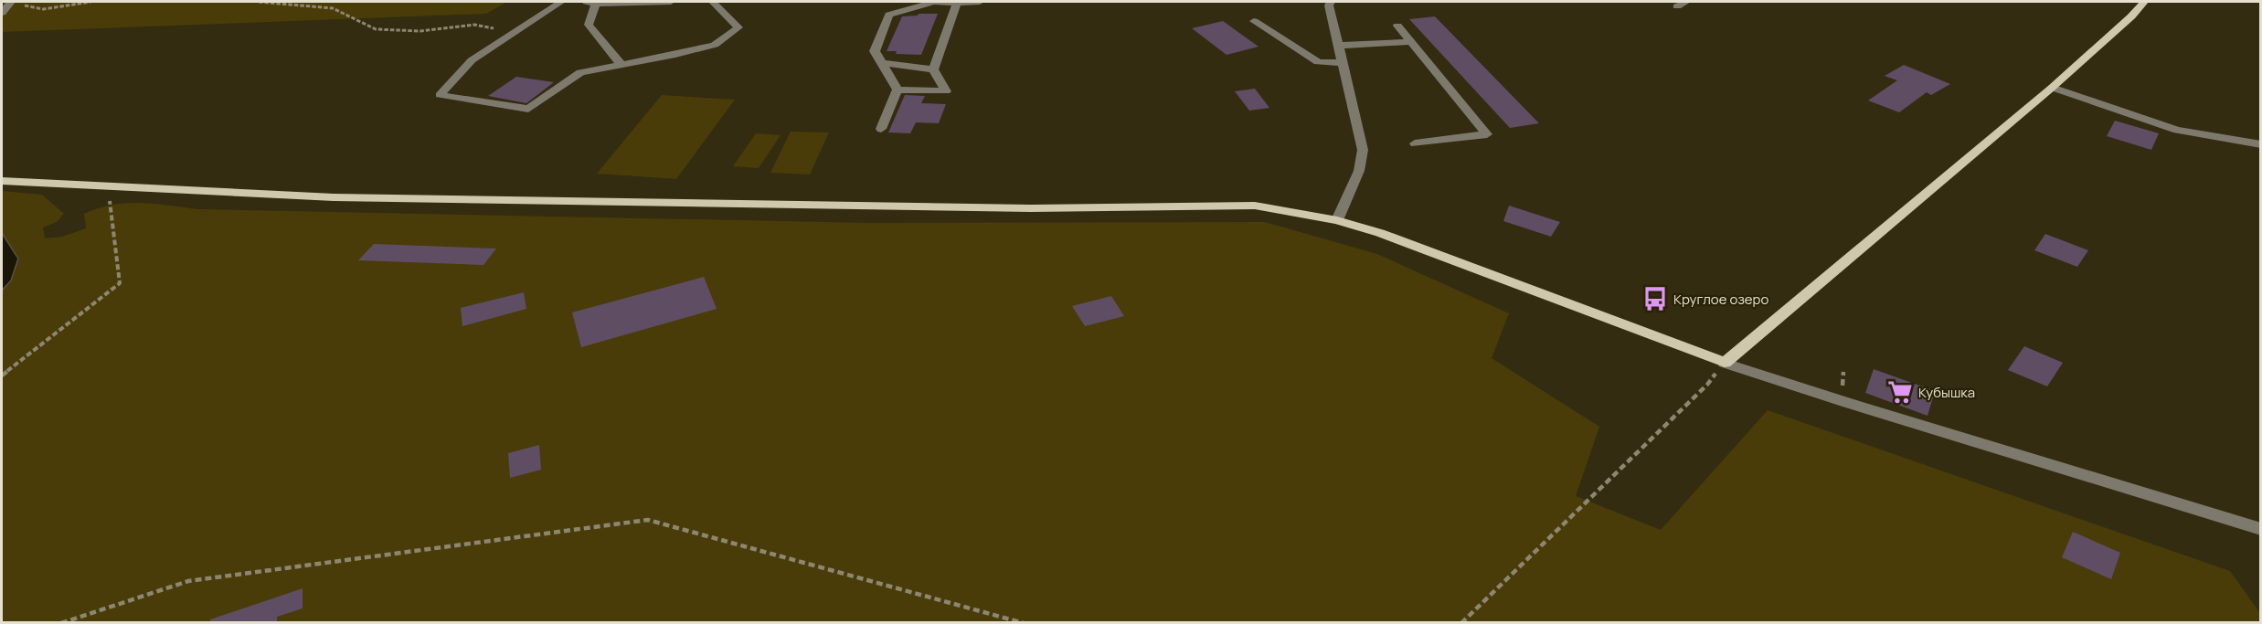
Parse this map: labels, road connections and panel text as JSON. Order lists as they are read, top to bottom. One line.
{"places":{"bus stop":["Круглое озеро"],"supermarket":["Кубышка"]}}
